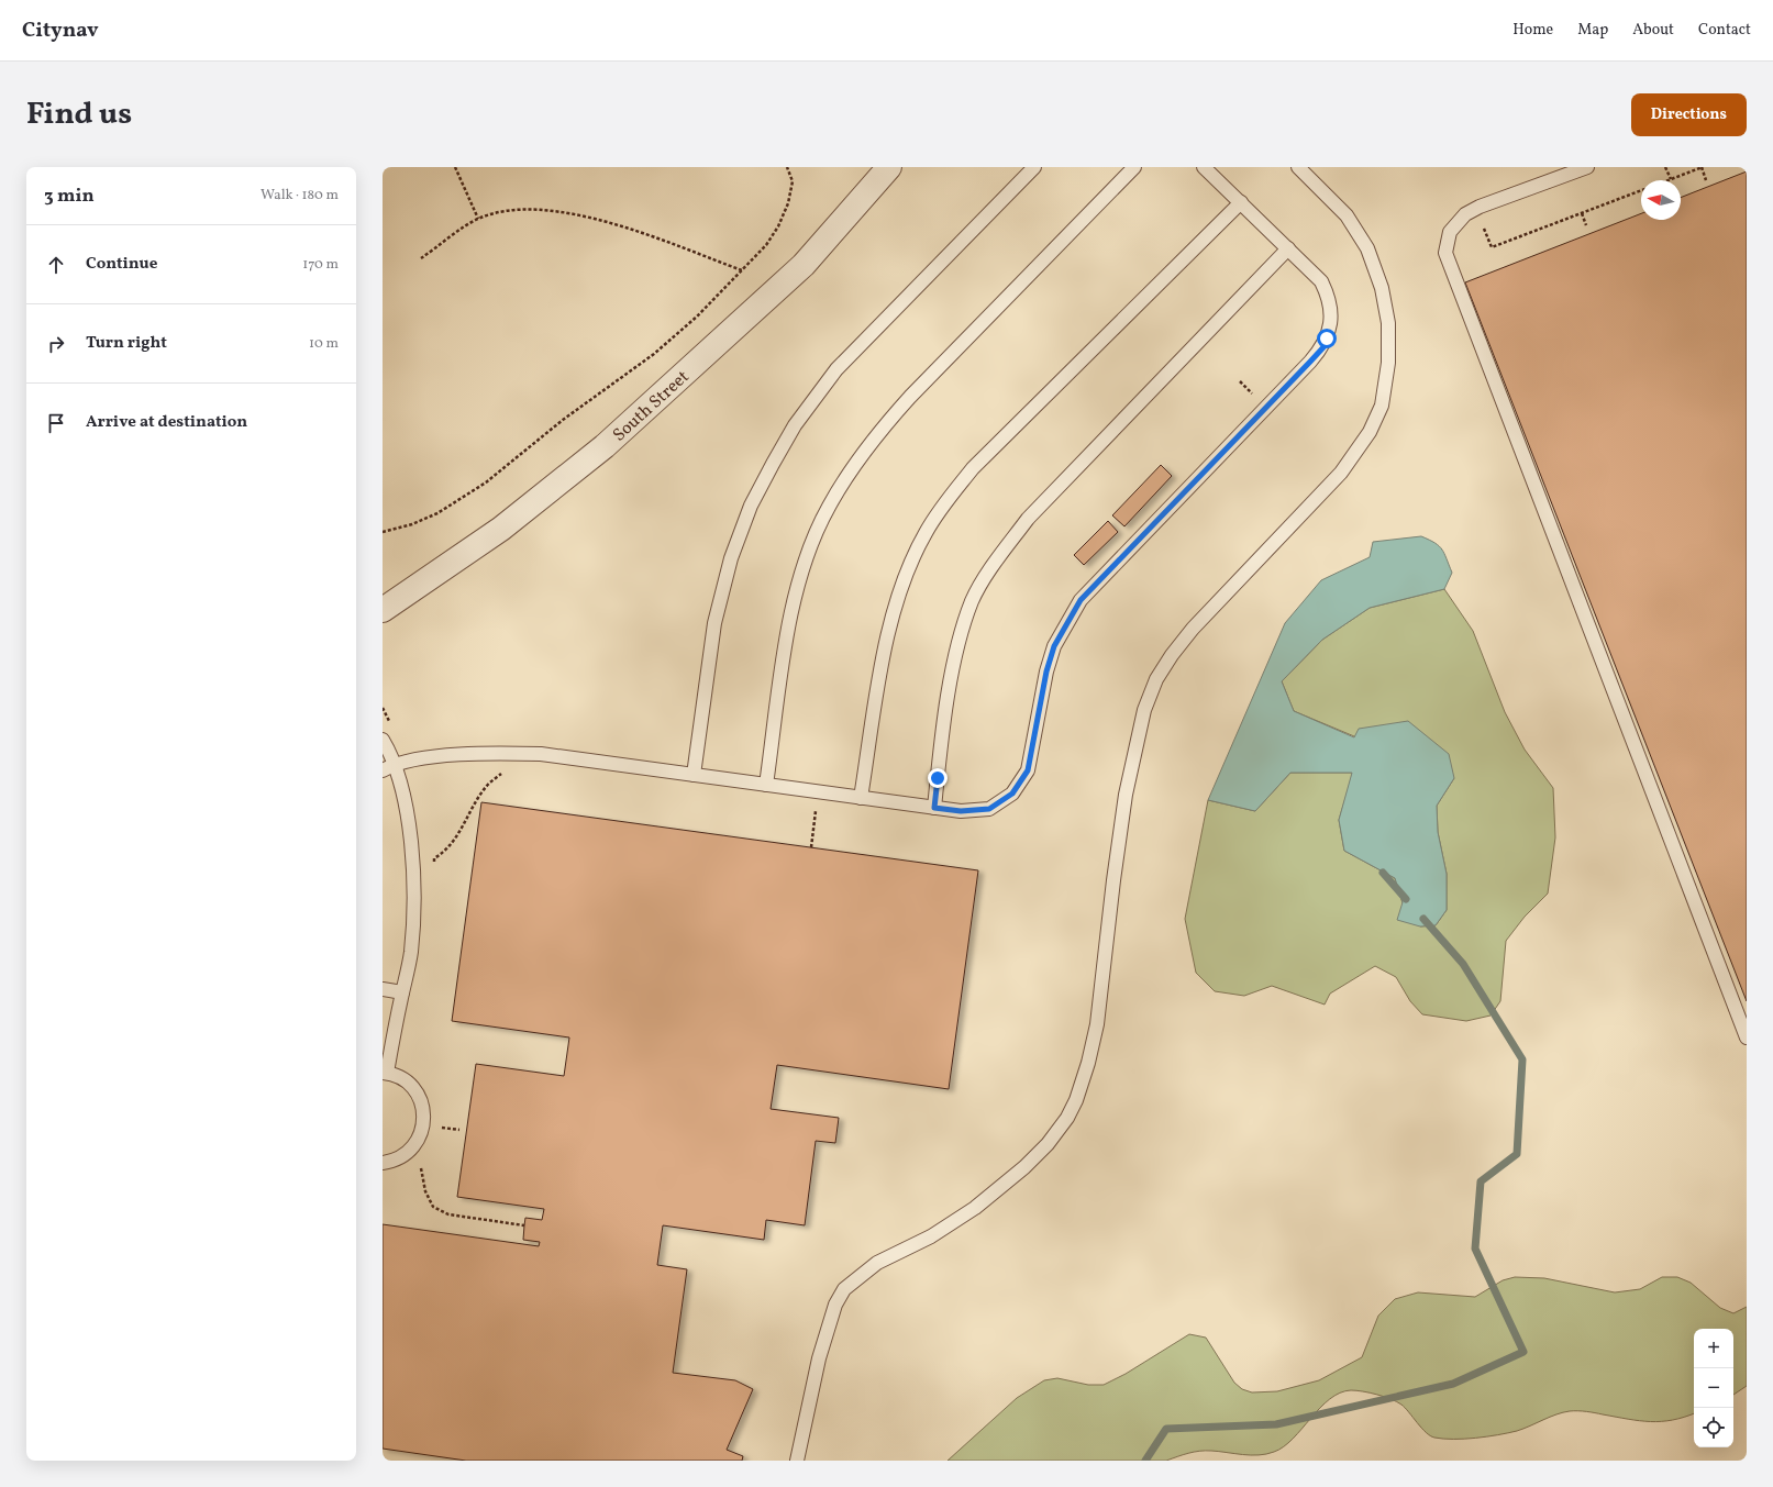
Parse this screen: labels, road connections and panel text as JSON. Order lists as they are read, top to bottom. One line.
{"streets":{"street":["South Street"]},"north":"left","page":{"header":"Citynav","nav":["Home","Map","About","Contact"],"title":"Find us","buttons":"Directions","heading":["3 min","Walk · 180 m"],"list":[["Continue","170 m"],["Turn right","10 m"],"Arrive at destination"],"map_buttons":["+","−"]}}
